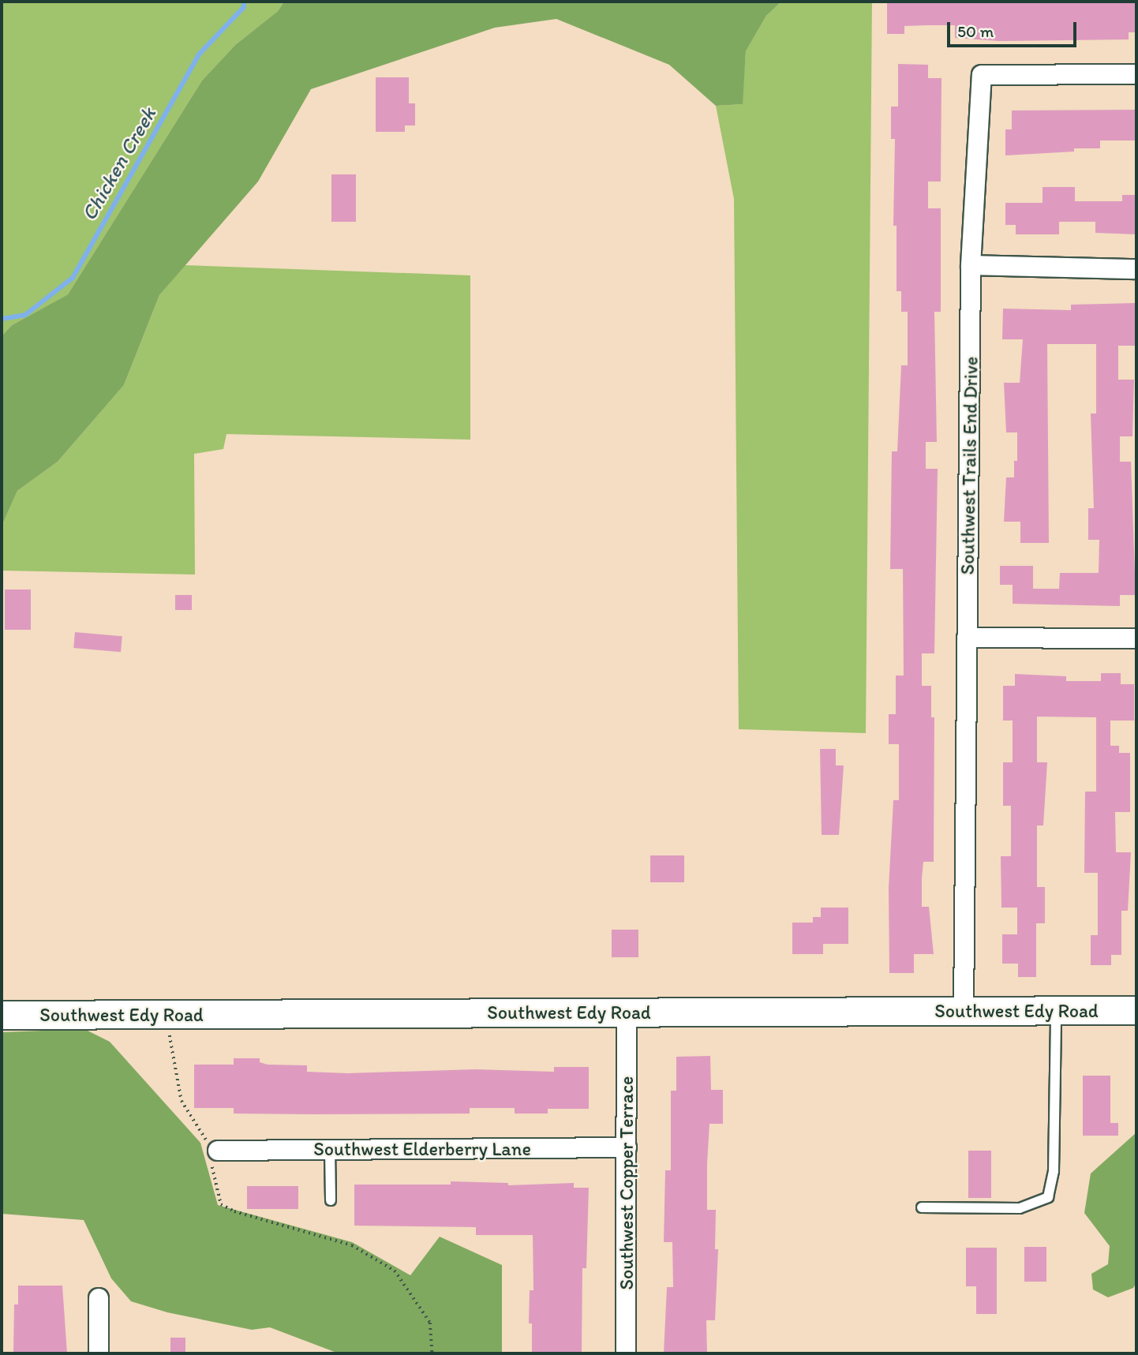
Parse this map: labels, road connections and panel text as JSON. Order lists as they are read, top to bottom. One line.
{"streets":{"main road":["Southwest Edy Road"],"street":["Southwest Trails End Drive","Southwest Elderberry Lane","Southwest Copper Terrace"]},"crossings":[["Southwest Trails End Drive","Southwest Edy Road"],["Southwest Edy Road","Southwest Copper Terrace"],["Southwest Elderberry Lane","Southwest Copper Terrace"]],"water":["Chicken Creek"],"scale_bar":"50 m"}
